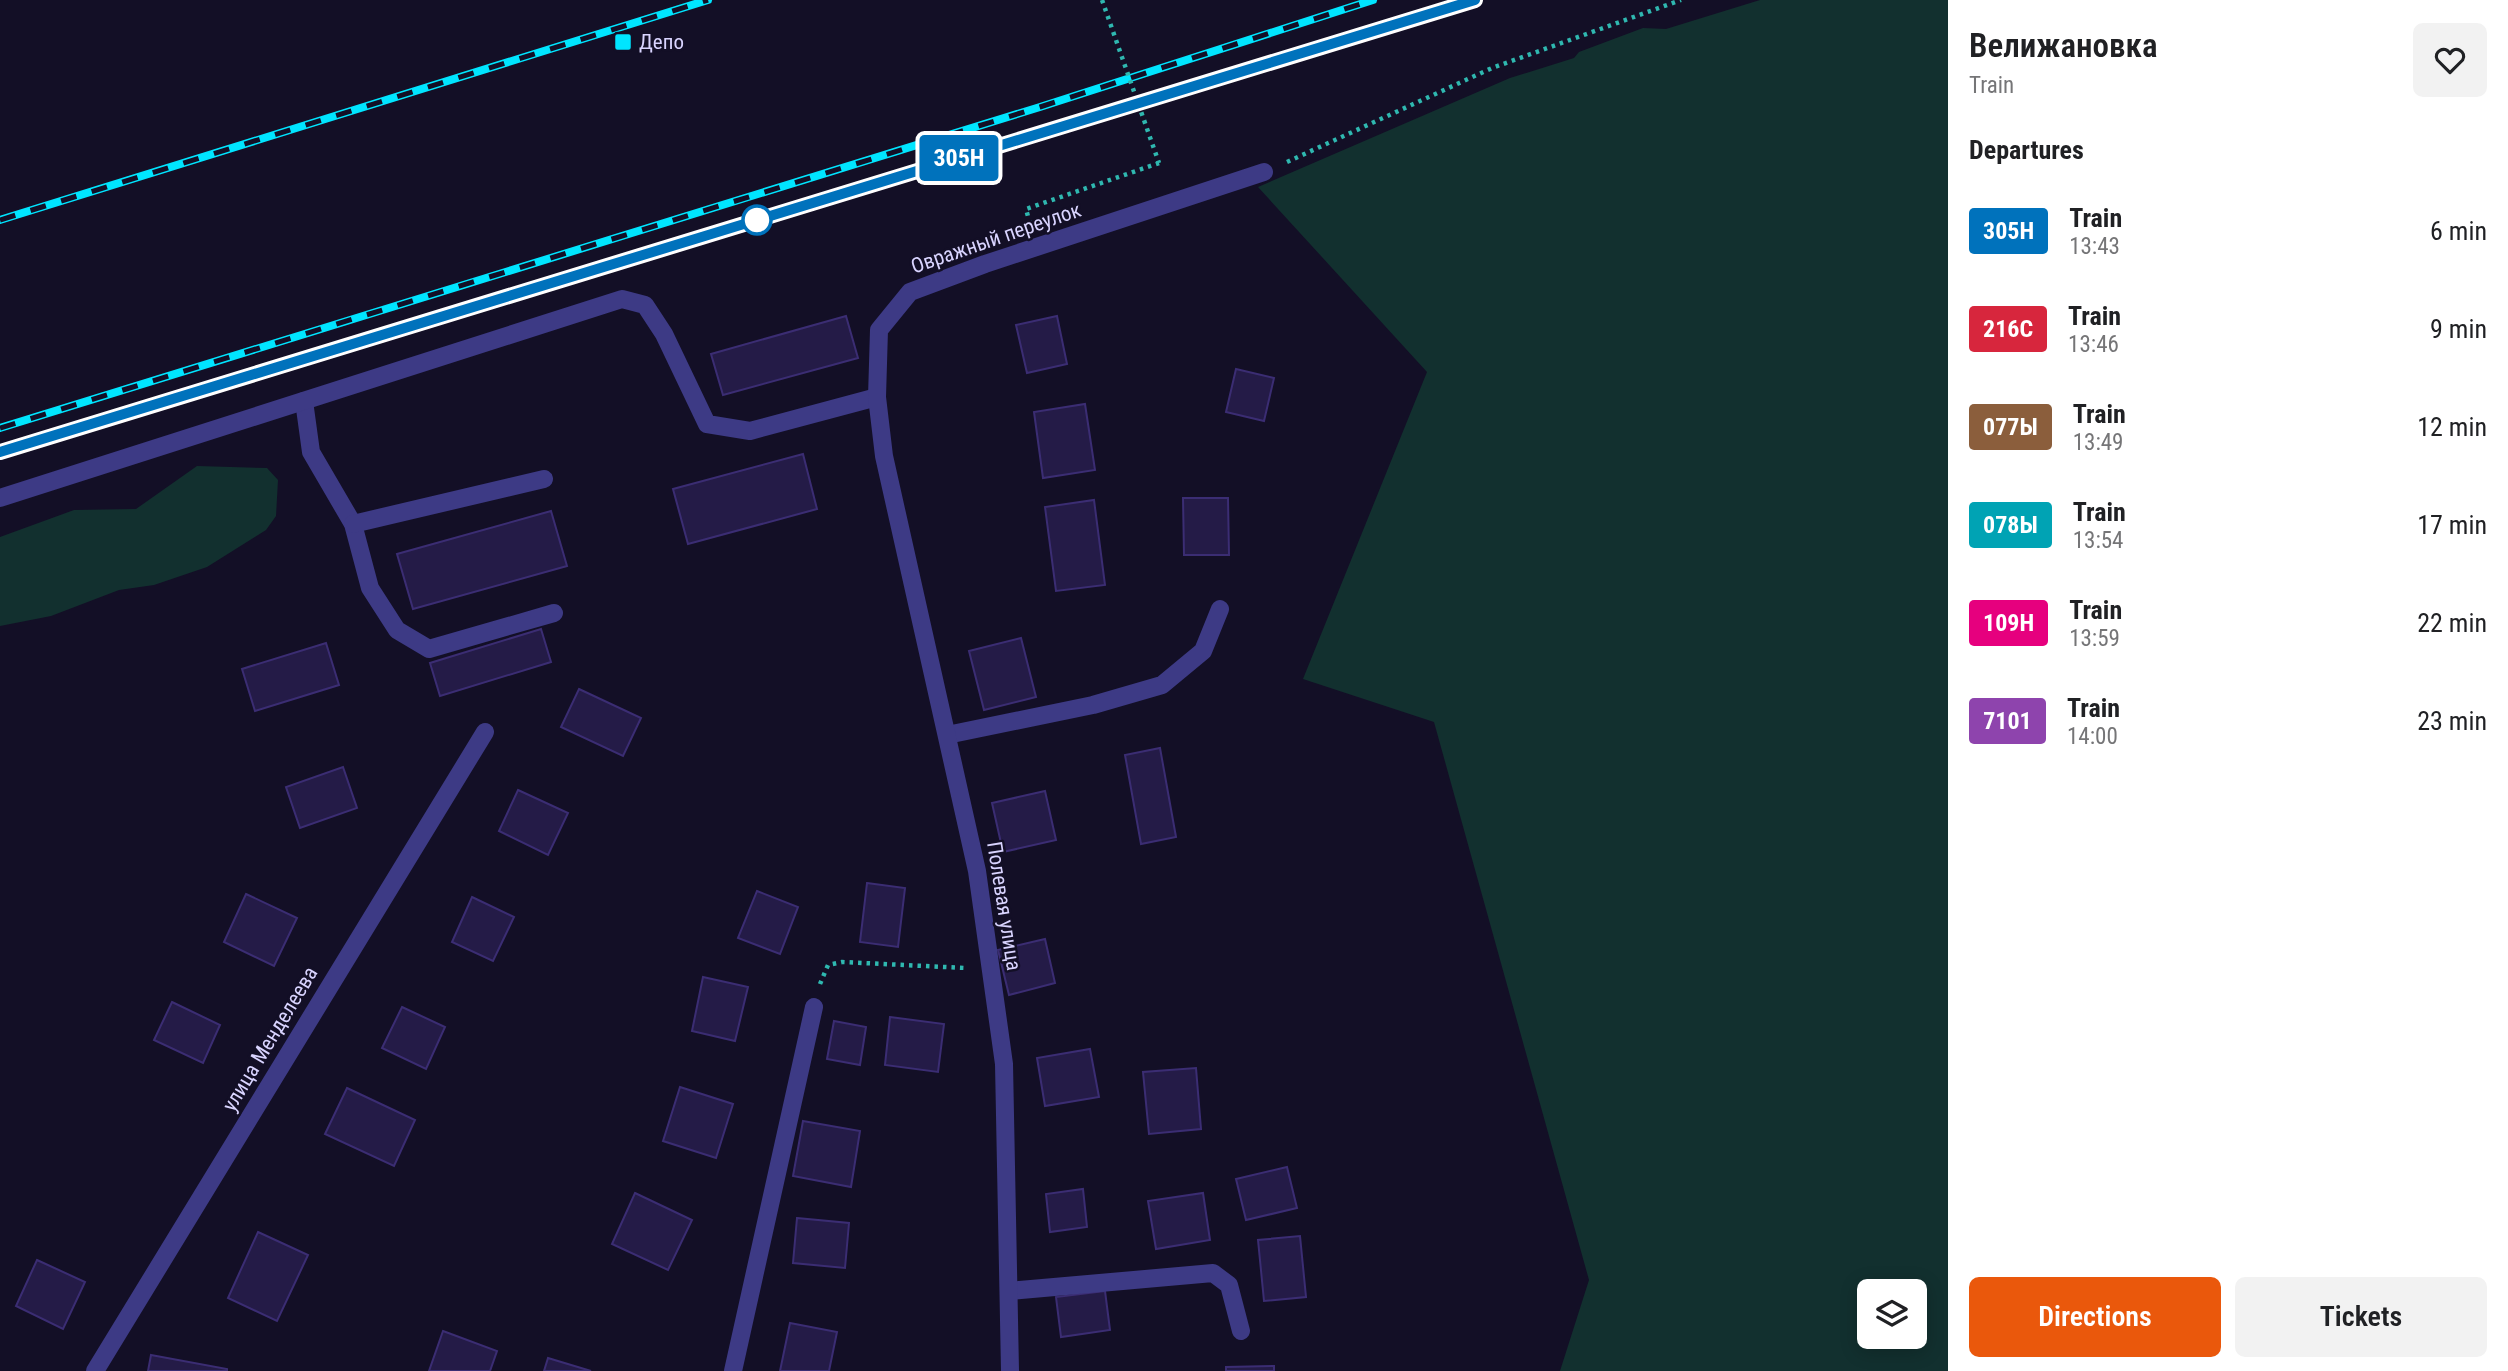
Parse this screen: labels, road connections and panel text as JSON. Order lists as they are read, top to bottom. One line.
{"streets":{"street":["Овражный переулок","Полевая улица","улица Менделеева"]},"crossings":[["Овражный переулок","Полевая улица"]],"places":{"transit":["Депо"]},"page":{"on_map":"305Н","heading":[["Велижановка","Train"],"Departures"],"list":[{"mark":"305Н","name":"Train","note":"13:43","value":"6 min"},{"mark":"216С","name":"Train","note":"13:46","value":"9 min"},{"mark":"077Ы","name":"Train","note":"13:49","value":"12 min"},{"mark":"078Ы","name":"Train","note":"13:54","value":"17 min"},{"mark":"109Н","name":"Train","note":"13:59","value":"22 min"},{"mark":"7101","name":"Train","note":"14:00","value":"23 min"}],"buttons":["Directions","Tickets"]}}
